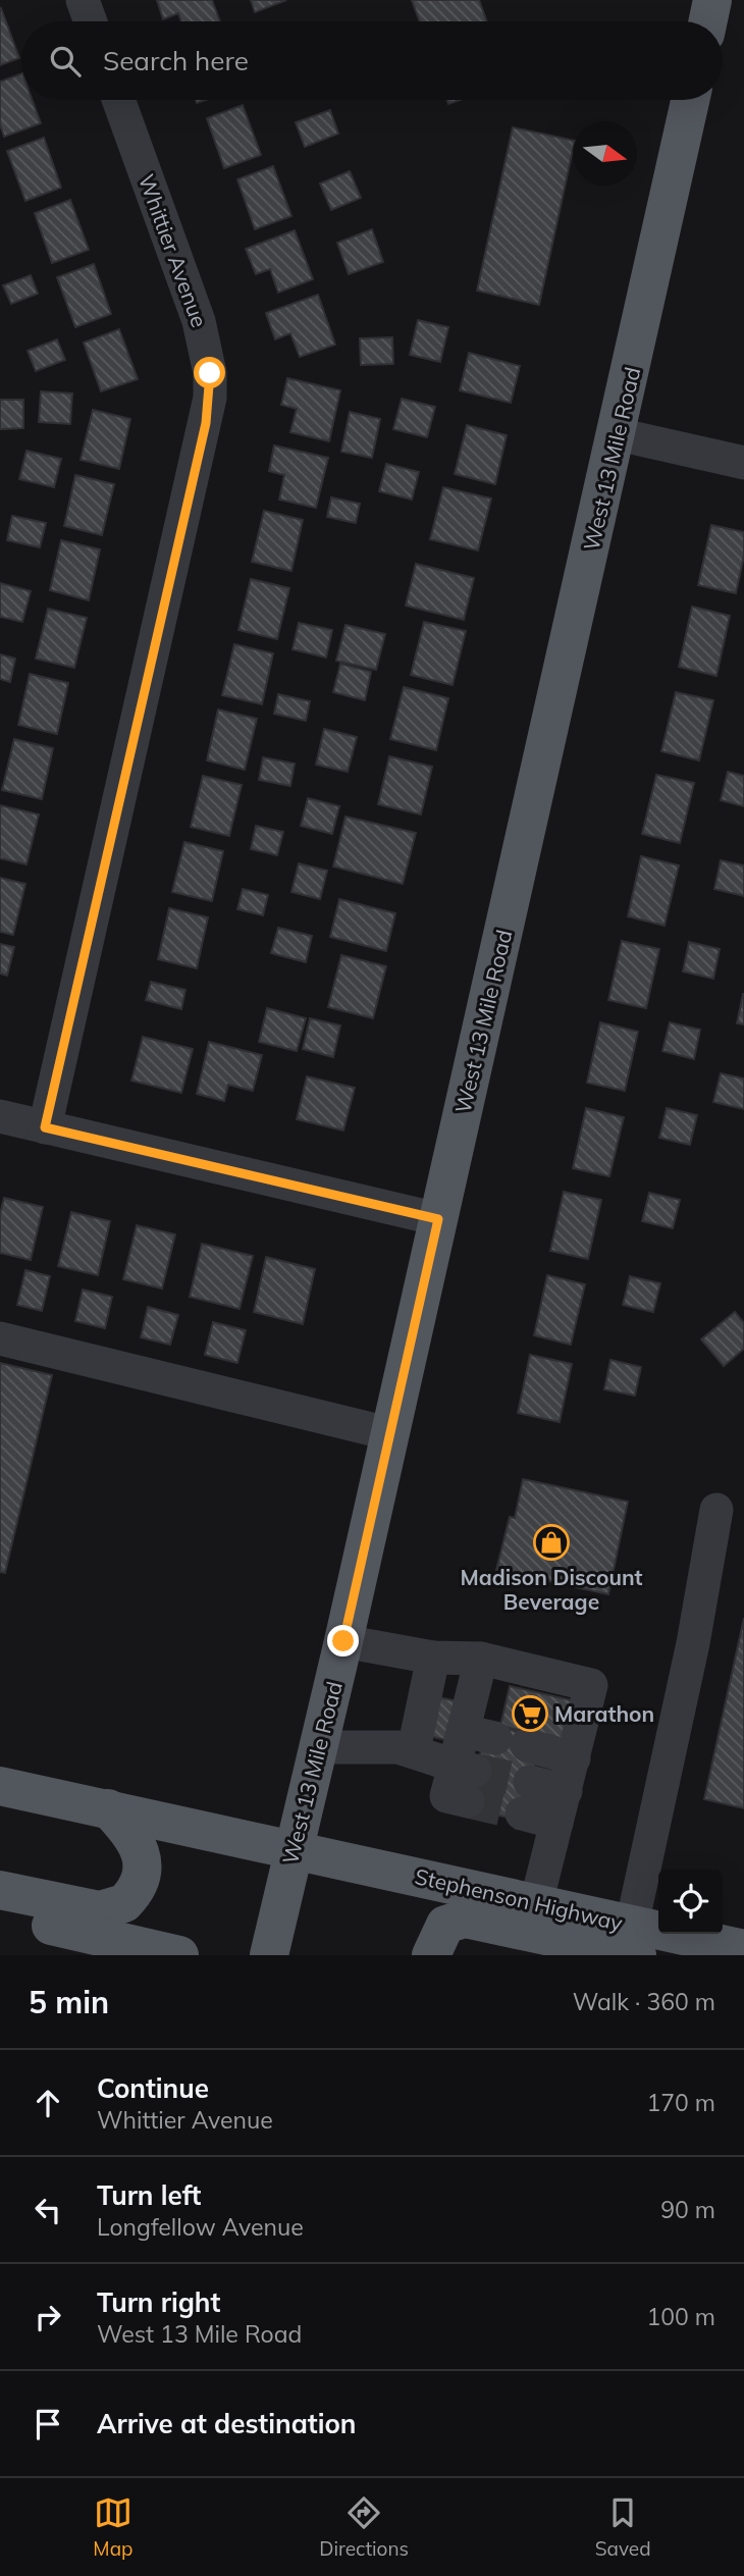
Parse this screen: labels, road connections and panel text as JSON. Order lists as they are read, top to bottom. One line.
{"streets":{"main road":["West 13 Mile Road","Stephenson Highway"],"street":["Whittier Avenue"]},"crossings":[["West 13 Mile Road","Stephenson Highway"]],"places":{"shop":["Madison Discount Beverage"],"supermarket":["Marathon"]},"north":"right","page":{"search":"Search here","heading":["5 min","Walk · 360 m"],"list":[["Continue","Whittier Avenue","170 m"],["Turn left","Longfellow Avenue","90 m"],["Turn right","West 13 Mile Road","100 m"],"Arrive at destination"],"nav":["Map","Directions","Saved"]}}
